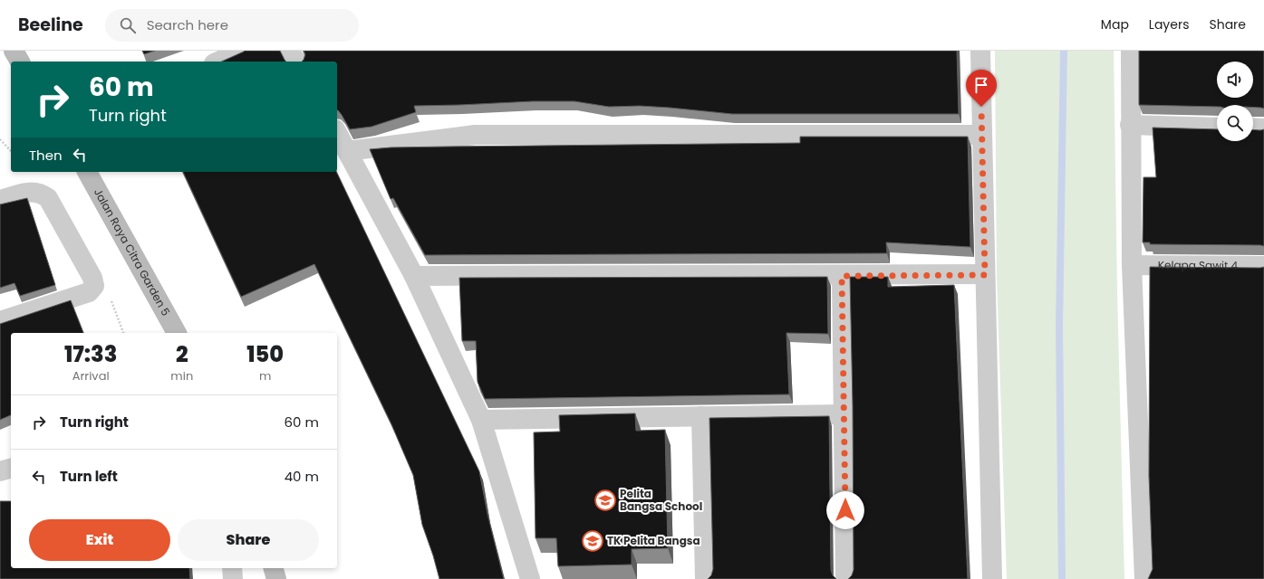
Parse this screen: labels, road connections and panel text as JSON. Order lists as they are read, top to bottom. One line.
{"streets":{"street":["Jalan Raya Citra Garden 5","Kelapa Sawit 4"]},"places":{"school or university":["Pelita Bangsa School","TK Pelita Bangsa"]},"page":{"header":"Beeline","search":"Search here","nav":["Map","Layers","Share"],"turn":["60 m","Turn right"],"then":"Then","eta":["17:33","Arrival","2","min","150","m"],"list":[{"name":"Turn right","value":"60 m"},{"name":"Turn left","value":"40 m"}],"buttons":["Exit","Share"]}}
